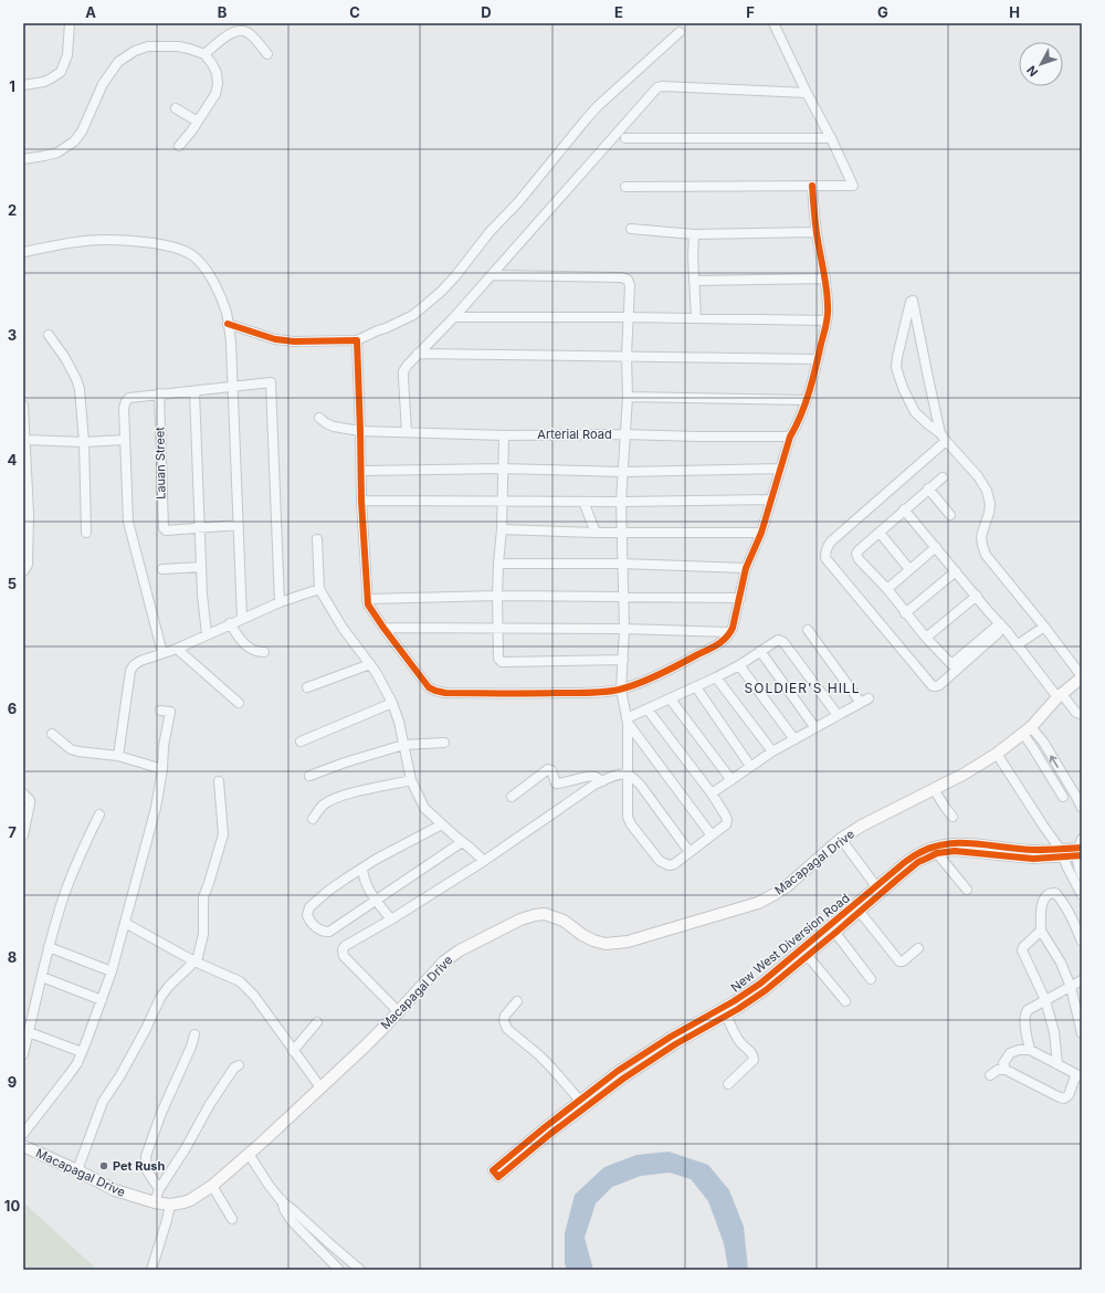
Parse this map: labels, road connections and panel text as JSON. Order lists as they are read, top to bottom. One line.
{"streets":{"main road":["Macapagal Drive"],"street":["Arterial Road","Lauan Street","New West Diversion Road"]},"districts":["SOLDIER'S HILL"],"places":["Pet Rush"],"north":"bottom left","grid":{"columns":["A","B","C","D","E","F","G","H"],"rows":["1","2","3","4","5","6","7","8","9","10"]}}
